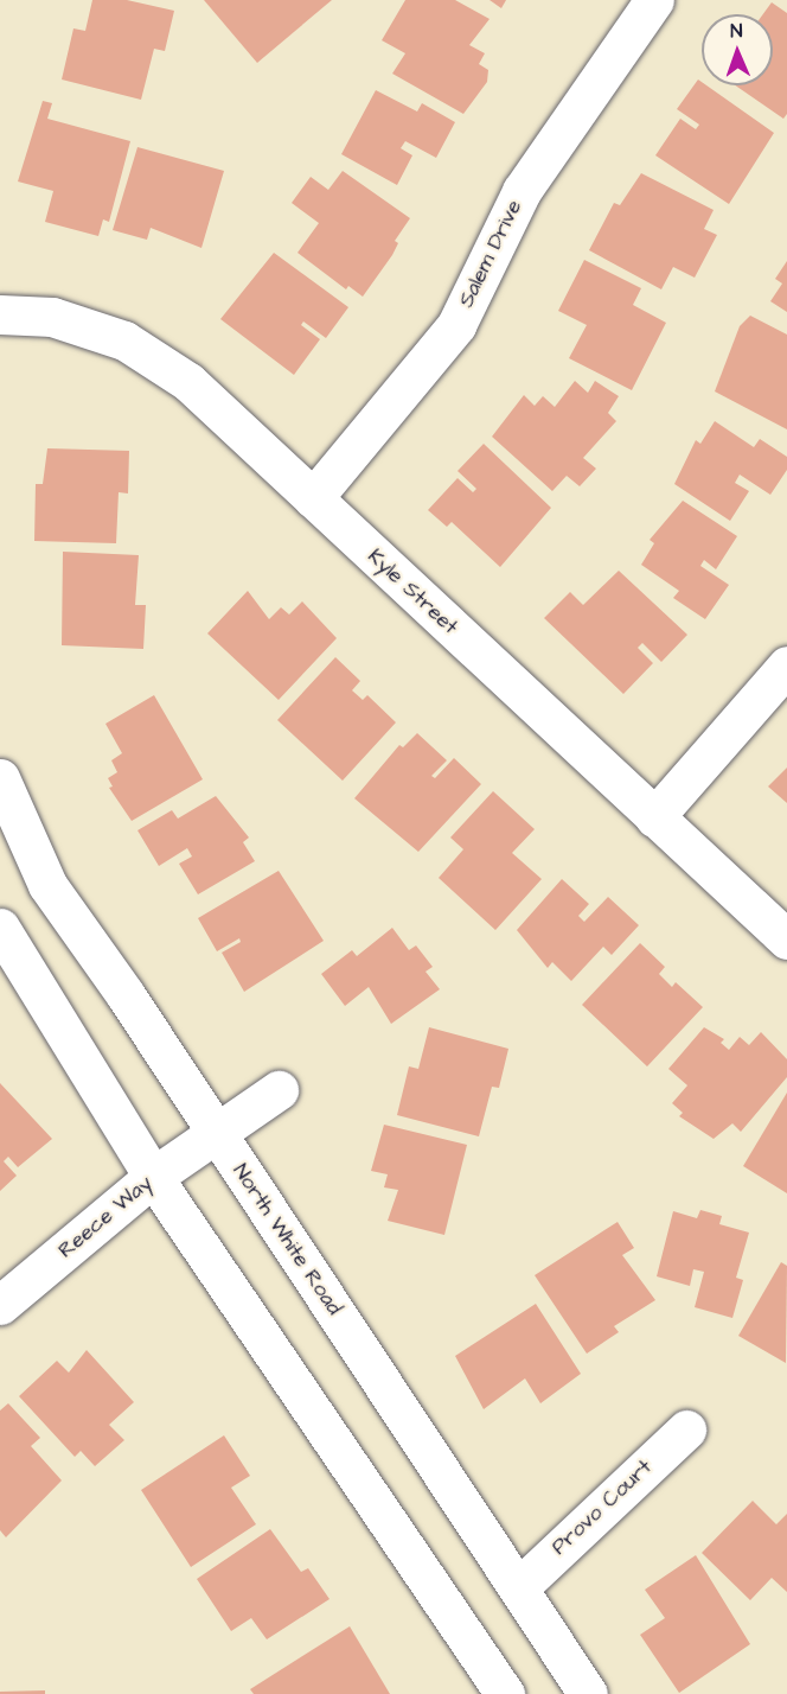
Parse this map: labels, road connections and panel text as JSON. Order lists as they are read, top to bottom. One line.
{"streets":{"street":["Salem Drive","Kyle Street","Reece Way","North White Road","Provo Court"]},"crossings":[["Salem Drive","Kyle Street"],["Reece Way","North White Road"],["North White Road","Provo Court"]],"north":"top"}
